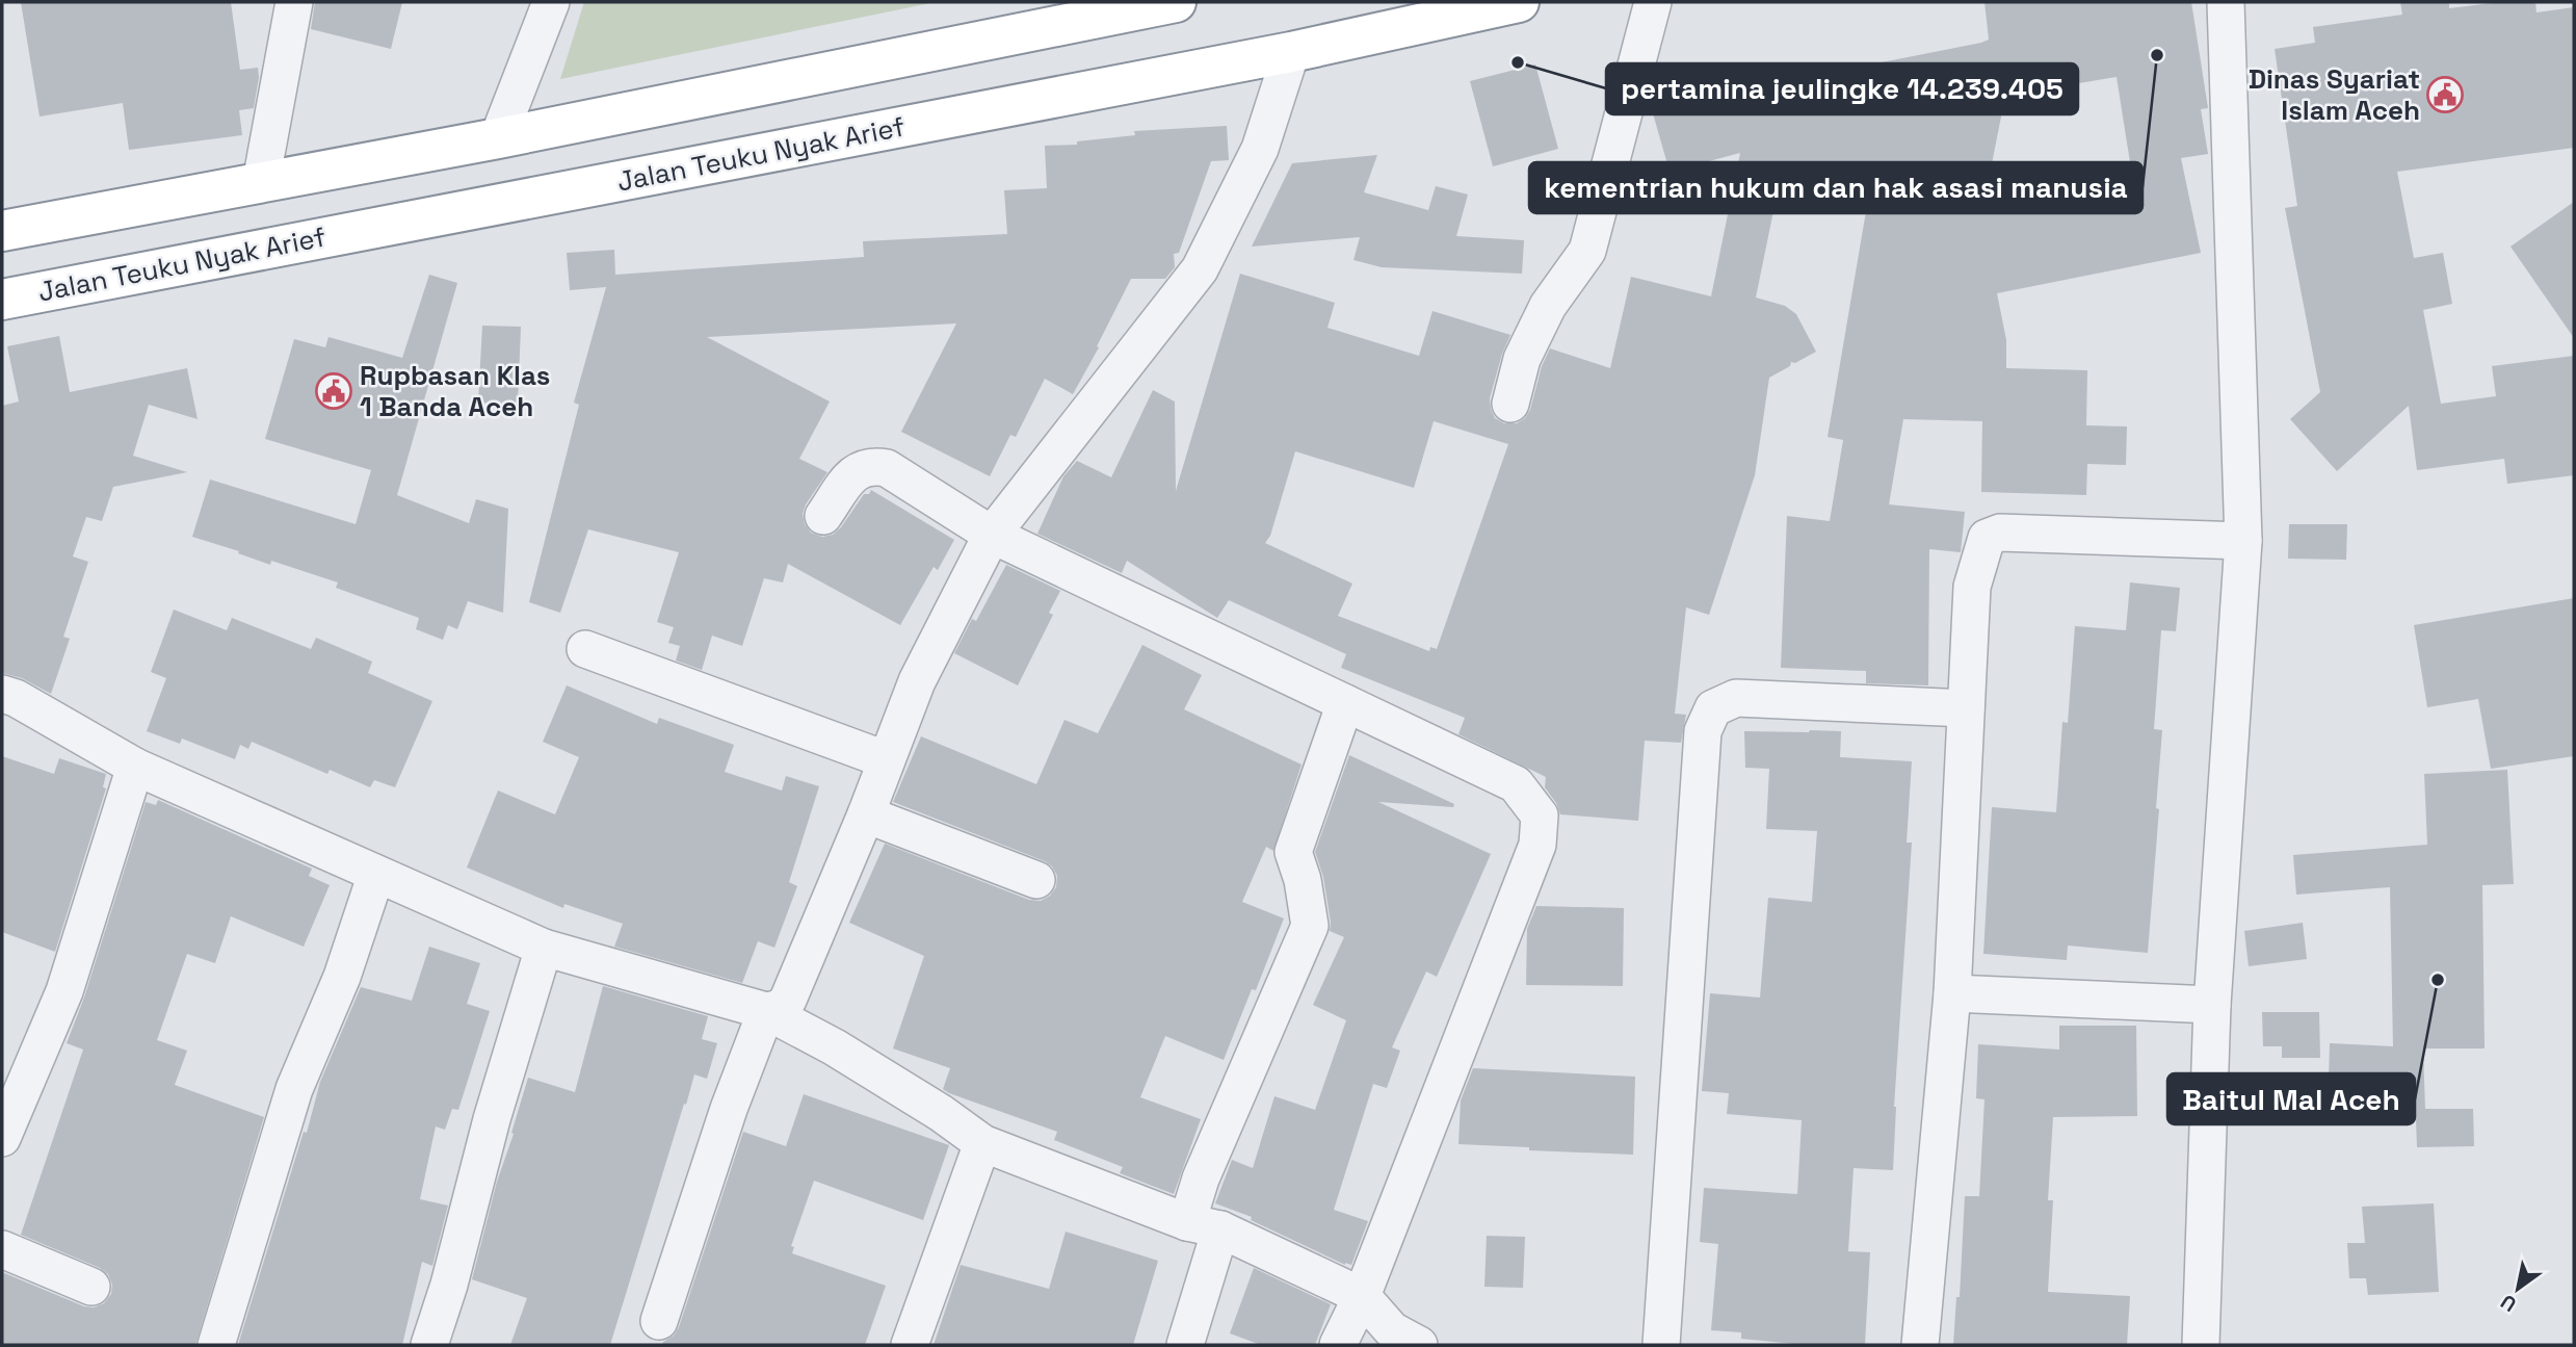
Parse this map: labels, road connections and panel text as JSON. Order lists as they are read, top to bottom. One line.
{"streets":{"highway":["Jalan Teuku Nyak Arief"]},"places":{"other":["kementrian hukum dan hak asasi manusia","pertamina jeulingke 14.239.405","Baitul Mal Aceh"],"public building":["Dinas Syariat Islam Aceh","Rupbasan Klas 1 Banda Aceh"]},"north":"bottom left"}
